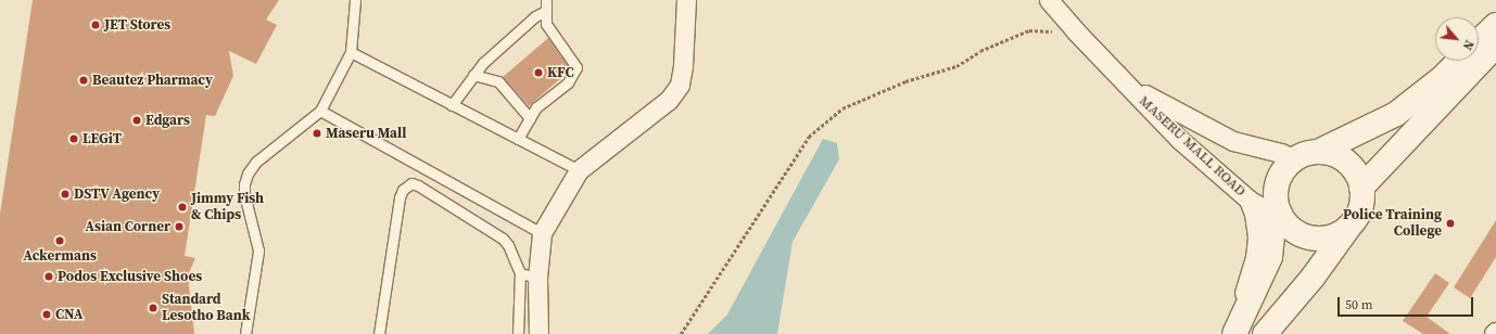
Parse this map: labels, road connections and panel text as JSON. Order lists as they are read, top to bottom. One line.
{"streets":{"street":["MASERU MALL ROAD"]},"places":["JET Stores","KFC","Beautez Pharmacy","Edgars","Maseru Mall","LEGiT","DSTV Agency","Jimmy Fish & Chips","Police Training College","Asian Corner","Ackermans","Podos Exclusive Shoes","Standard Lesotho Bank","CNA"],"scale_bar":"50 m","north":"bottom right"}
